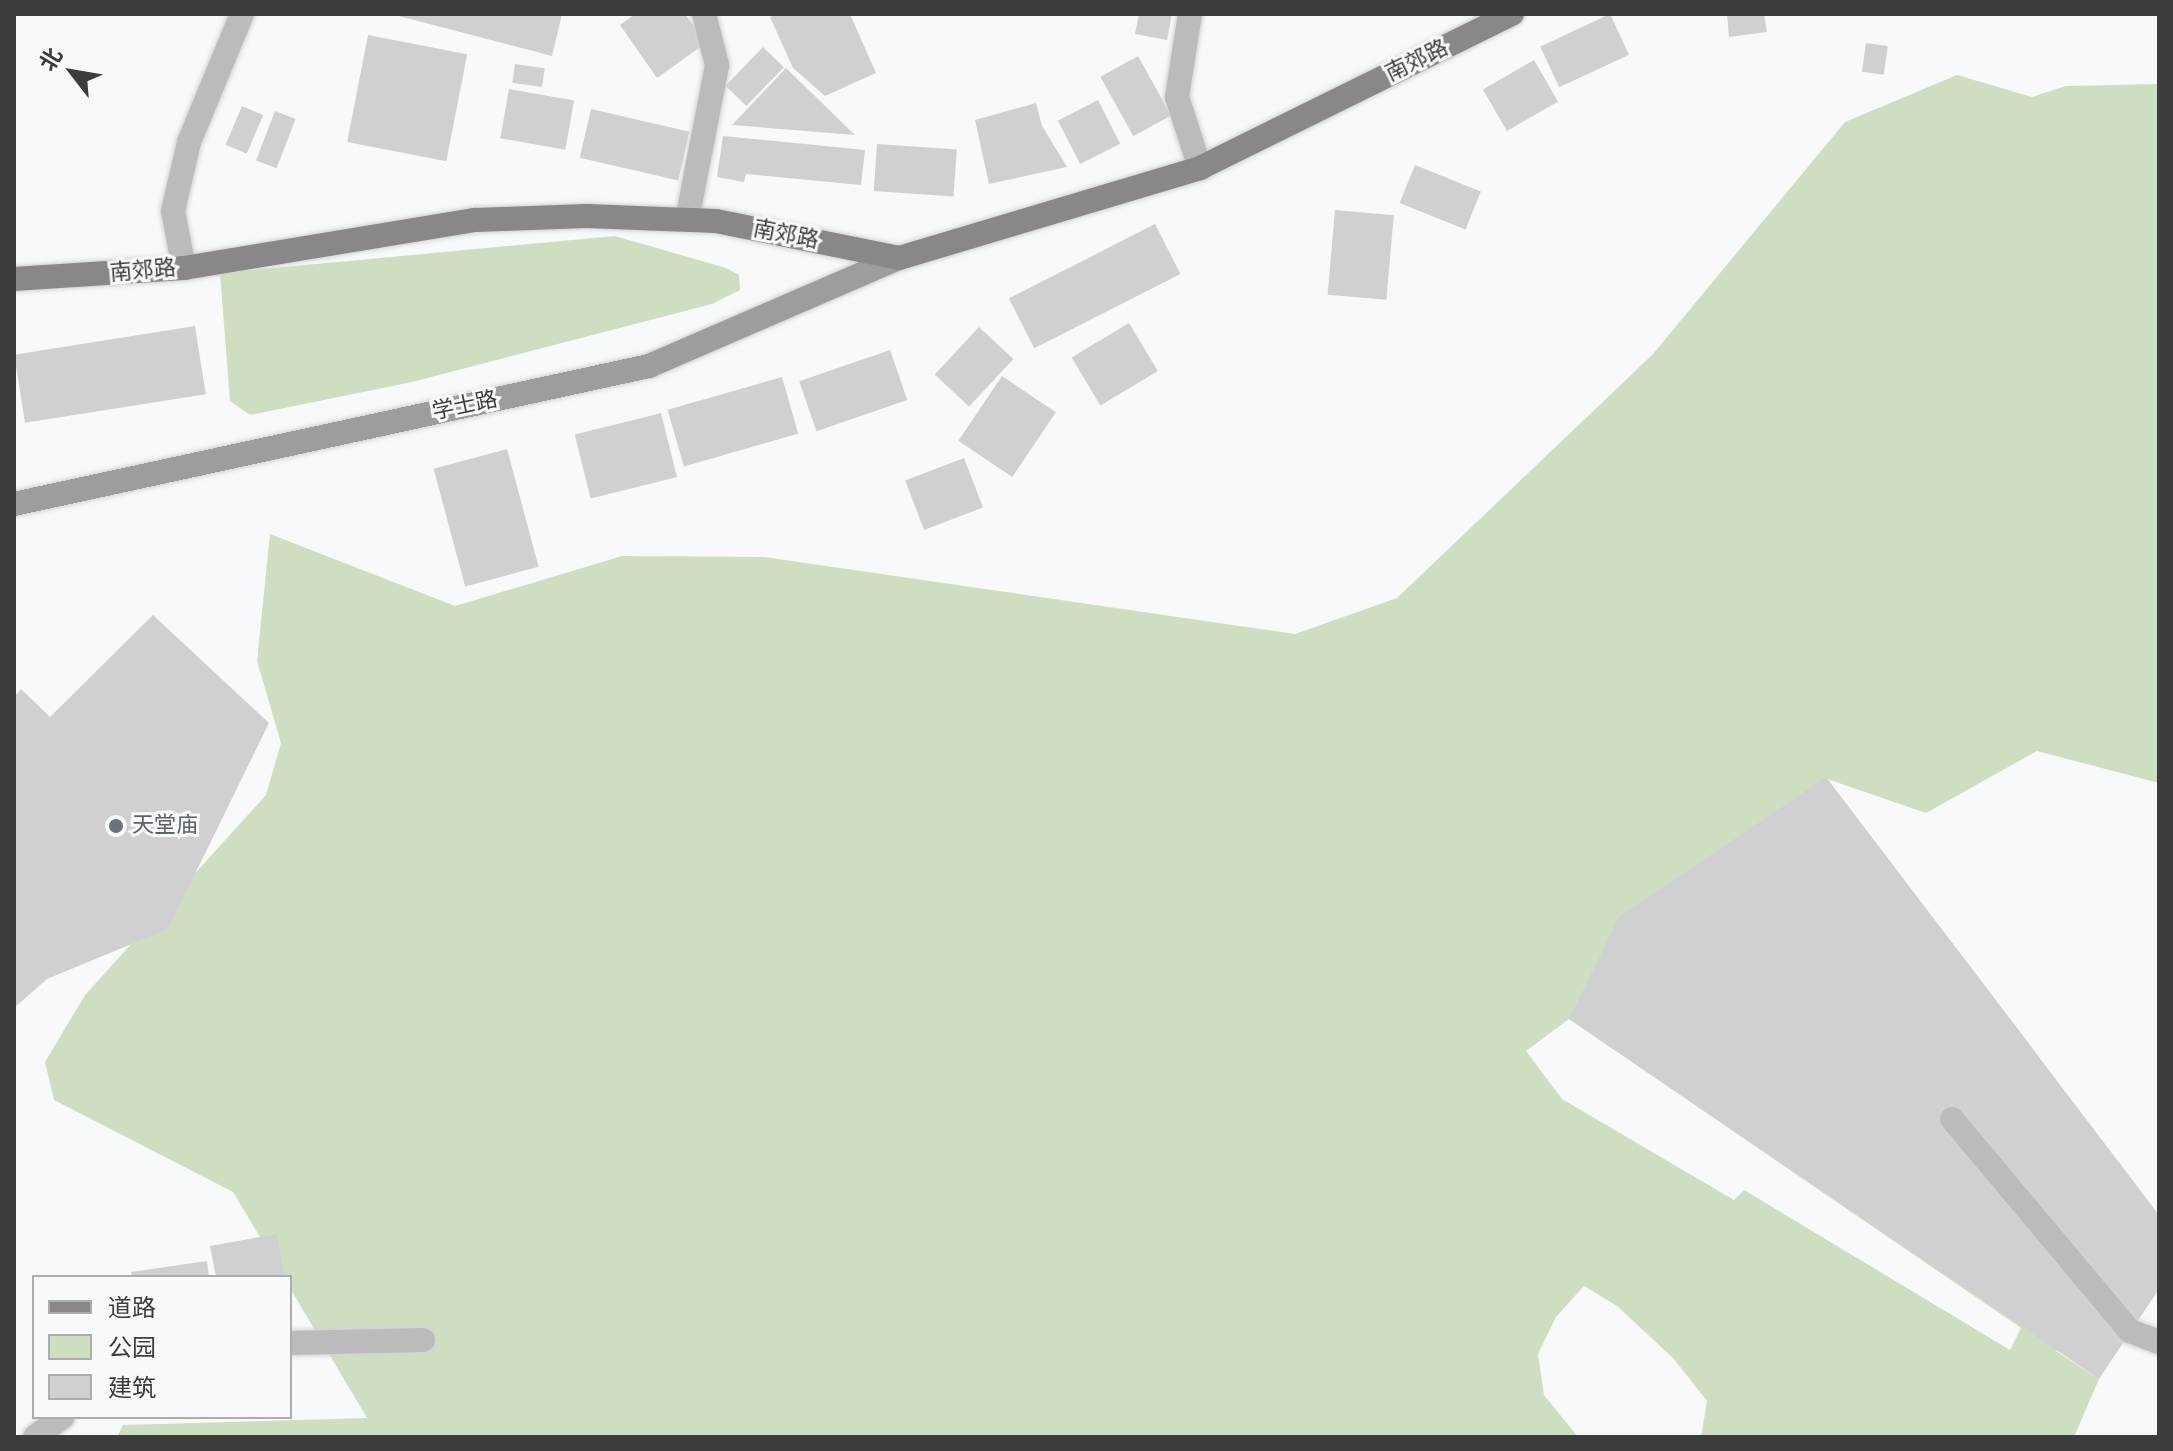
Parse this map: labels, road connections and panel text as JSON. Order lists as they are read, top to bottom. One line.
{"streets":{"main road":["南郊路","学士路"]},"crossings":[["南郊路","学士路"]],"places":["天堂庙"],"legend":["道路","公园","建筑"],"north":"top left"}
